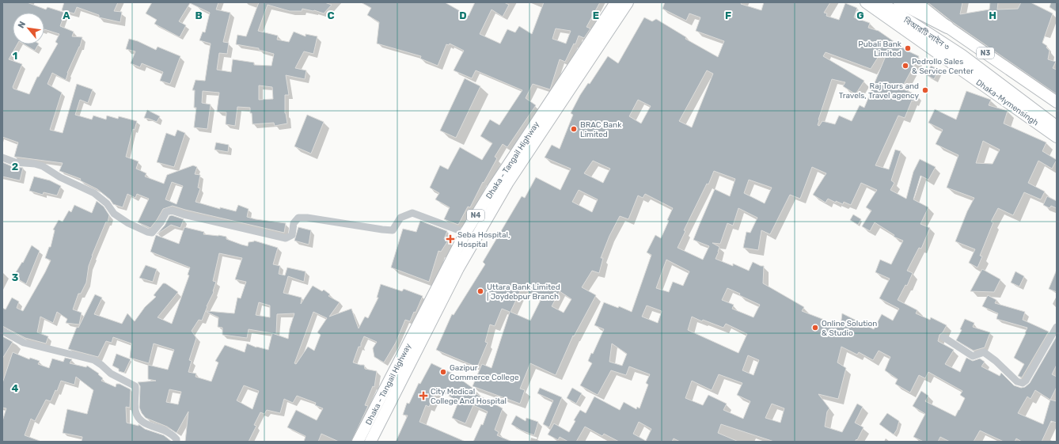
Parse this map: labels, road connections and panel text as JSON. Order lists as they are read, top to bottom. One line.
{"streets":{"highway":["বিআরটি লাইন ৩","N3","Dhaka-Mymensingh","Dhaka - Tangail Highway","N4"]},"crossings":[["বিআরটি লাইন ৩","N3"]],"places":{"other":["Pubali Bank Limited","Pedrollo Sales & Service Center","Raj Tours and Travels, Travel agency","BRAC Bank Limited","Uttara Bank Limited | Joydebpur Branch","Online Solution & Studio","Gazipur Commerce College"],"health":["Seba Hospital, Hospital","City Medical College And Hospital"]},"north":"top left","grid":{"columns":["A","B","C","D","E","F","G","H"],"rows":["1","2","3","4"]}}
